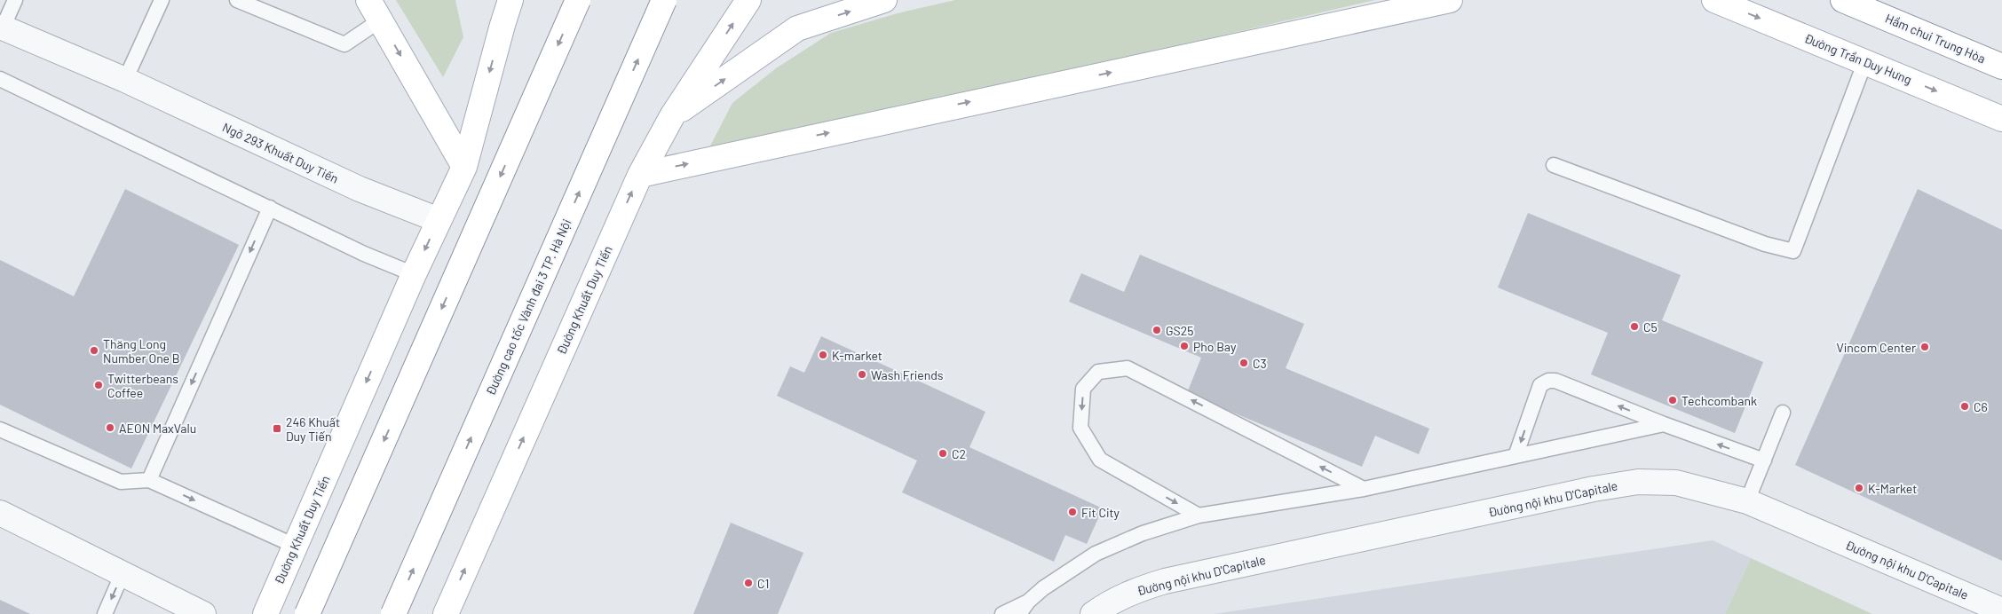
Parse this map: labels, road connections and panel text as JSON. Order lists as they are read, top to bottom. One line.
{"streets":{"main road":["Hầm chui Trung Hòa","Đường Trần Duy Hưng","Đường Khuất Duy Tiến","Đường cao tốc Vành đai 3 TP. Hà Nội"],"street":["Ngõ 293 Khuất Duy Tiến","Đường nội khu D'Capitale"]},"crossings":[["Ngõ 293 Khuất Duy Tiến","Đường Khuất Duy Tiến"]],"one_way":["Đường Trần Duy Hưng"],"places":{"other":["C5","GS25","Pho Bay","Vincom Center","Thăng Long Number One B","K-market","C3","Wash Friends","Twitterbeans Coffee","Techcombank","C6","AEON MaxValu","C2","K-Market","Fit City","C1"],"transit":["246 Khuất Duy Tiến"]}}
